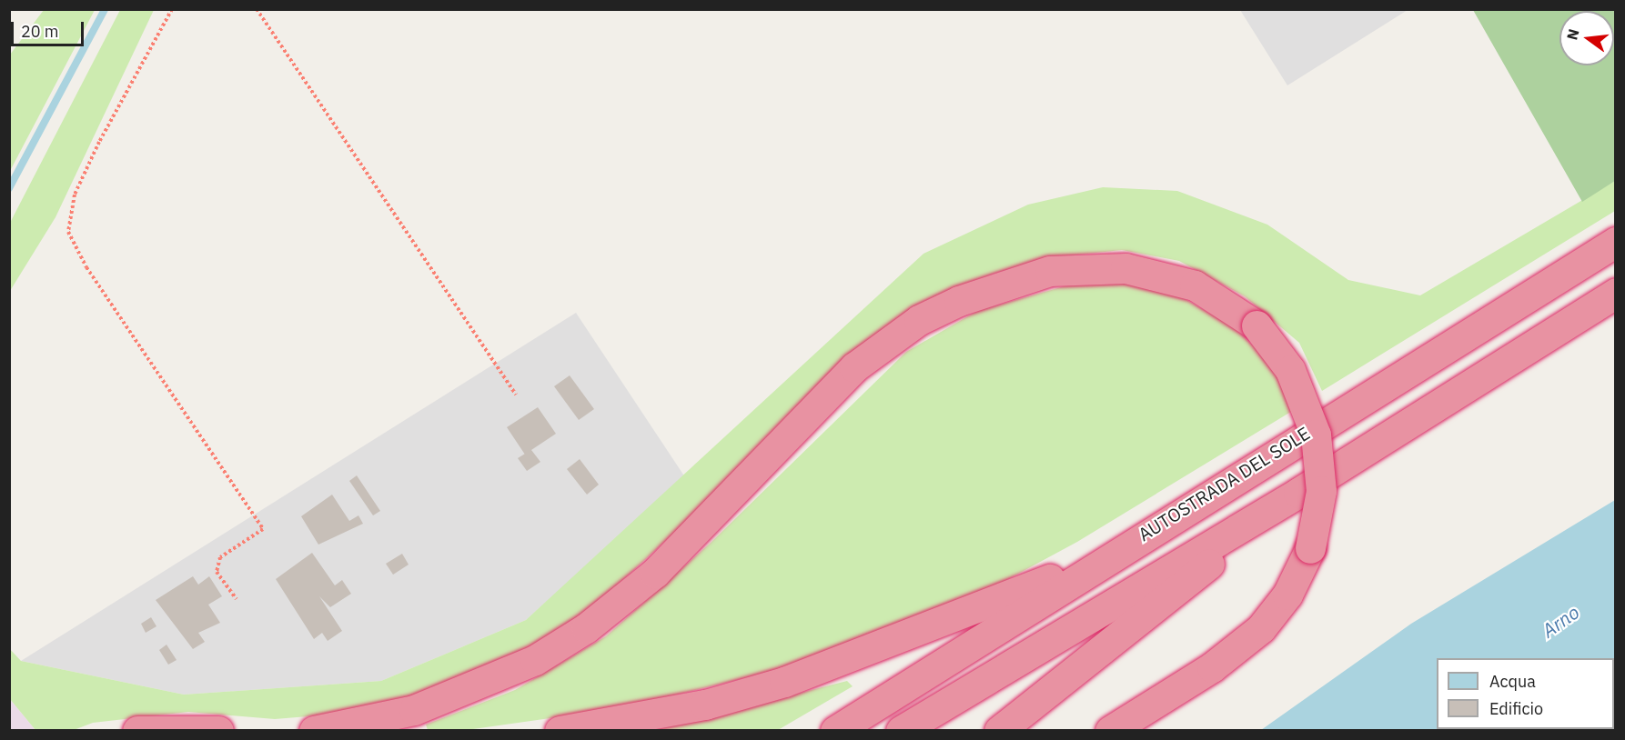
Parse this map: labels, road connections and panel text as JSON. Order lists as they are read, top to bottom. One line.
{"streets":{"highway":["AUTOSTRADA DEL SOLE"]},"water":["Arno"],"legend":["Acqua","Edificio"],"scale_bar":"20 m","north":"left"}
